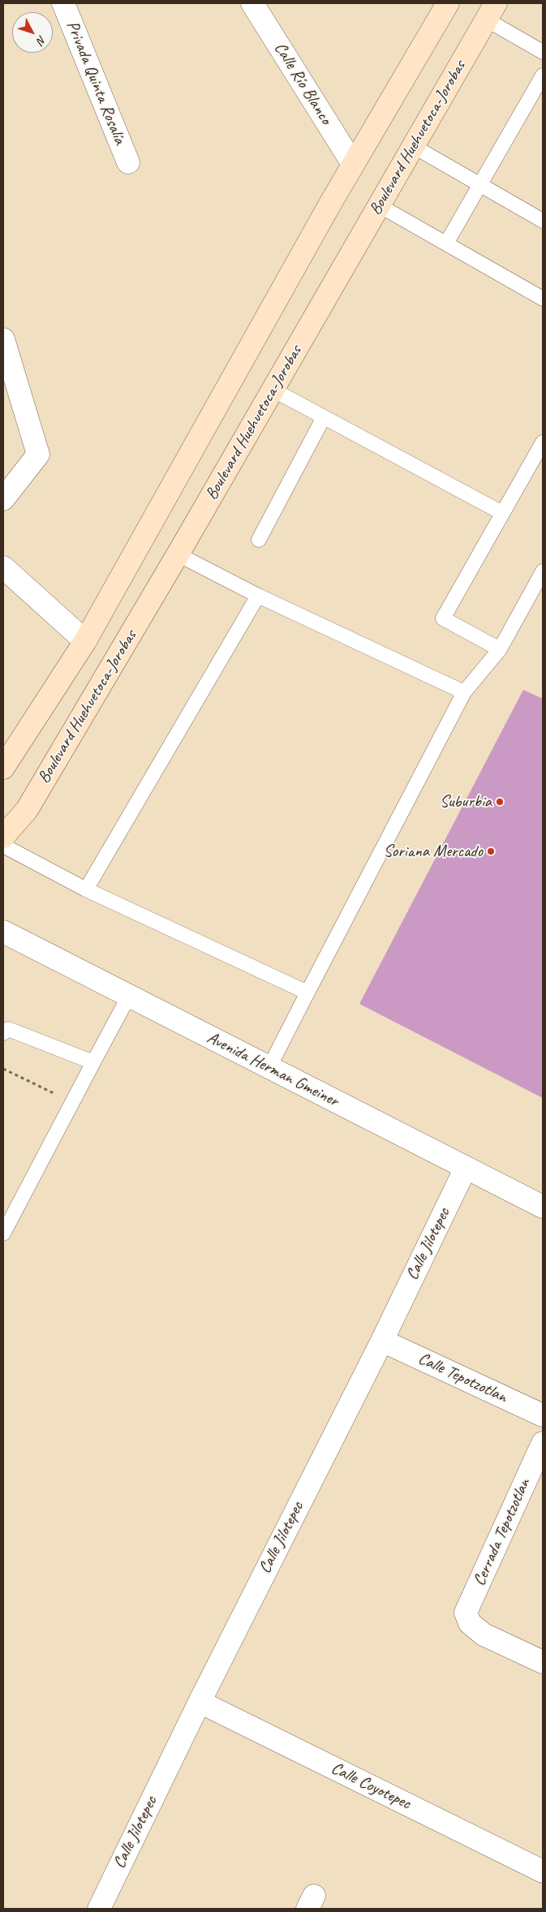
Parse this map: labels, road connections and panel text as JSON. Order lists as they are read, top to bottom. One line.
{"streets":{"main road":["Boulevard Huehuetoca-Jorobas"],"street":["Privada Quinta Rosalía","Calle Río Blanco","Avenida Herman Gmeiner","Calle Jilotepec","Calle Tepotzotlan","Cerrada Tepotzotlan","Calle Coyotepec"]},"crossings":[["Calle Río Blanco","Boulevard Huehuetoca-Jorobas"],["Avenida Herman Gmeiner","Calle Jilotepec"],["Calle Jilotepec","Calle Tepotzotlan"],["Calle Jilotepec","Calle Coyotepec"]],"places":["Suburbia","Soriana Mercado"],"north":"bottom right"}
